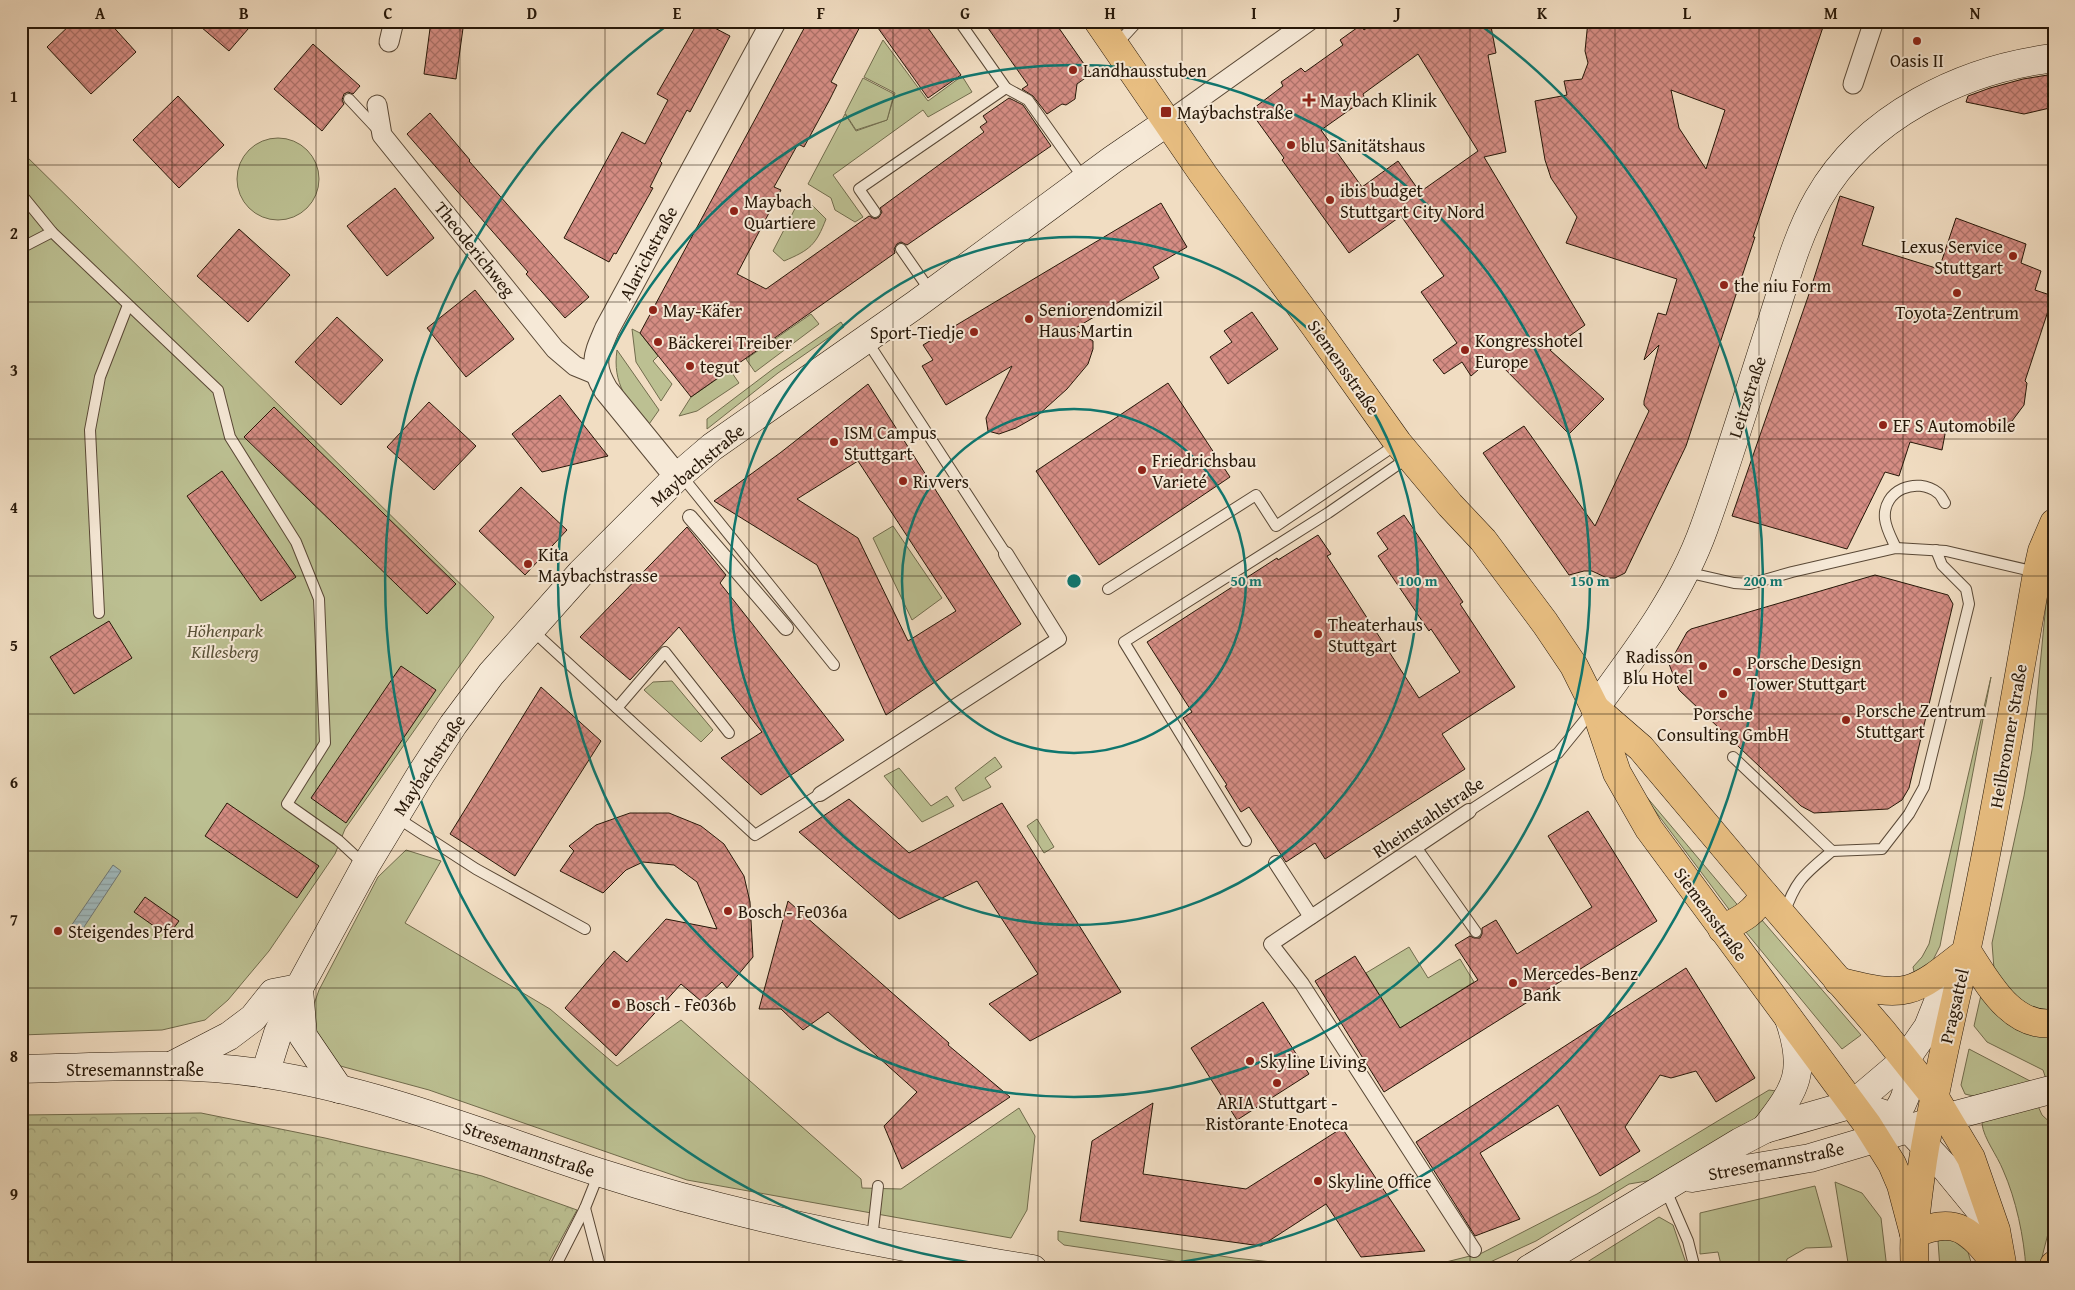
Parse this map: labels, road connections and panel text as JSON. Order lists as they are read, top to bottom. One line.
{"streets":{"main road":["Siemensstraße","Leitzstraße","Maybachstraße","Heilbronner Straße","Pragsattel","Stresemannstraße"],"street":["Theoderichweg","Alarichstraße","Rheinstahlstraße"]},"crossings":[["Theoderichweg","Alarichstraße"],["Siemensstraße","Leitzstraße"],["Siemensstraße","Maybachstraße"],["Siemensstraße","Rheinstahlstraße"],["Siemensstraße","Pragsattel"],["Siemensstraße","Stresemannstraße"],["Leitzstraße","Rheinstahlstraße"],["Maybachstraße","Stresemannstraße"],["Heilbronner Straße","Pragsattel"],["Pragsattel","Stresemannstraße"]],"parks":["Höhenpark Killesberg"],"places":{"other":["Oasis II","Landhausstuben","blu Sanitätshaus","ibis budget Stuttgart City Nord","Maybach Quartiere","Lexus Service Stuttgart","the niu Form","Toyota-Zentrum","May-Käfer","Seniorendomizil Haus Martin","Sport-Tiedje","Bäckerei Treiber","Kongresshotel Europe","tegut","EF S Automobile","ISM Campus Stuttgart","Friedrichsbau Varieté","Rivvers","Kita Maybachstrasse","Theaterhaus Stuttgart","Radisson Blu Hotel","Porsche Design Tower Stuttgart","Porsche Consulting GmbH","Porsche Zentrum Stuttgart","Bosch - Fe036a","Steigendes Pferd","Mercedes-Benz Bank","Bosch - Fe036b","Skyline Living","ARIA Stuttgart - Ristorante Enoteca","Skyline Office"],"health":["Maybach Klinik"],"transit":["Maybachstraße"]},"grid":{"columns":["A","B","C","D","E","F","G","H","I","J","K","L","M","N"],"rows":["1","2","3","4","5","6","7","8","9"]},"rings":["50 m","100 m","150 m","200 m"]}
